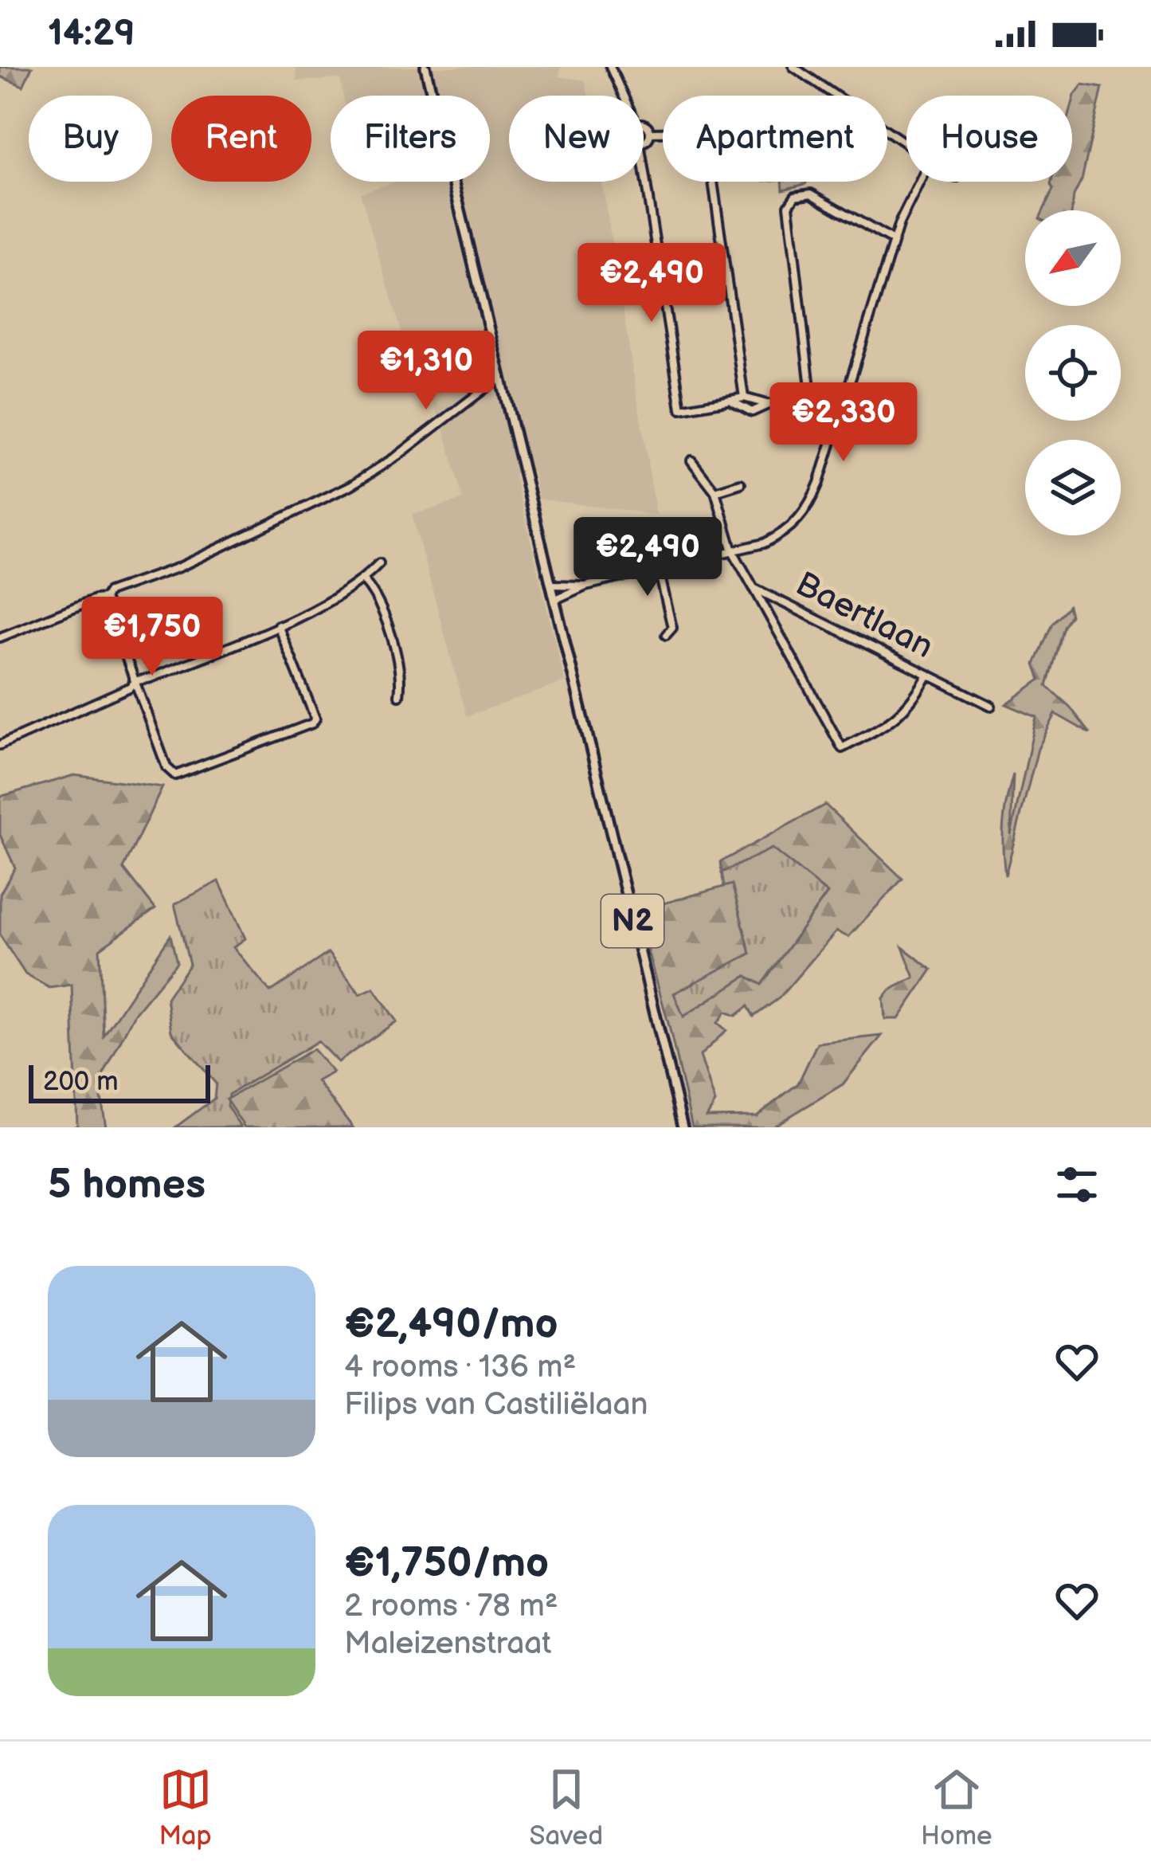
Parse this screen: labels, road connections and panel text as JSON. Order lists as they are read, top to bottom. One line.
{"streets":{"main road":["N2"],"street":["Baertlaan"]},"scale_bar":"200 m","north":"bottom left","page":{"status":"14:29","chip":["Buy","Rent","Filters","New","Apartment","House"],"price":["€2,490","€1,310","€2,330","€2,490","€1,750"],"scale":"200 m","heading":"5 homes","list":[{"name":"€2,490/mo","note":"4 rooms · 136 m² · Filips van Castiliëlaan"},{"name":"€1,750/mo","note":"2 rooms · 78 m² · Maleizenstraat"}],"tabs":["Map","Saved","Home"]}}
